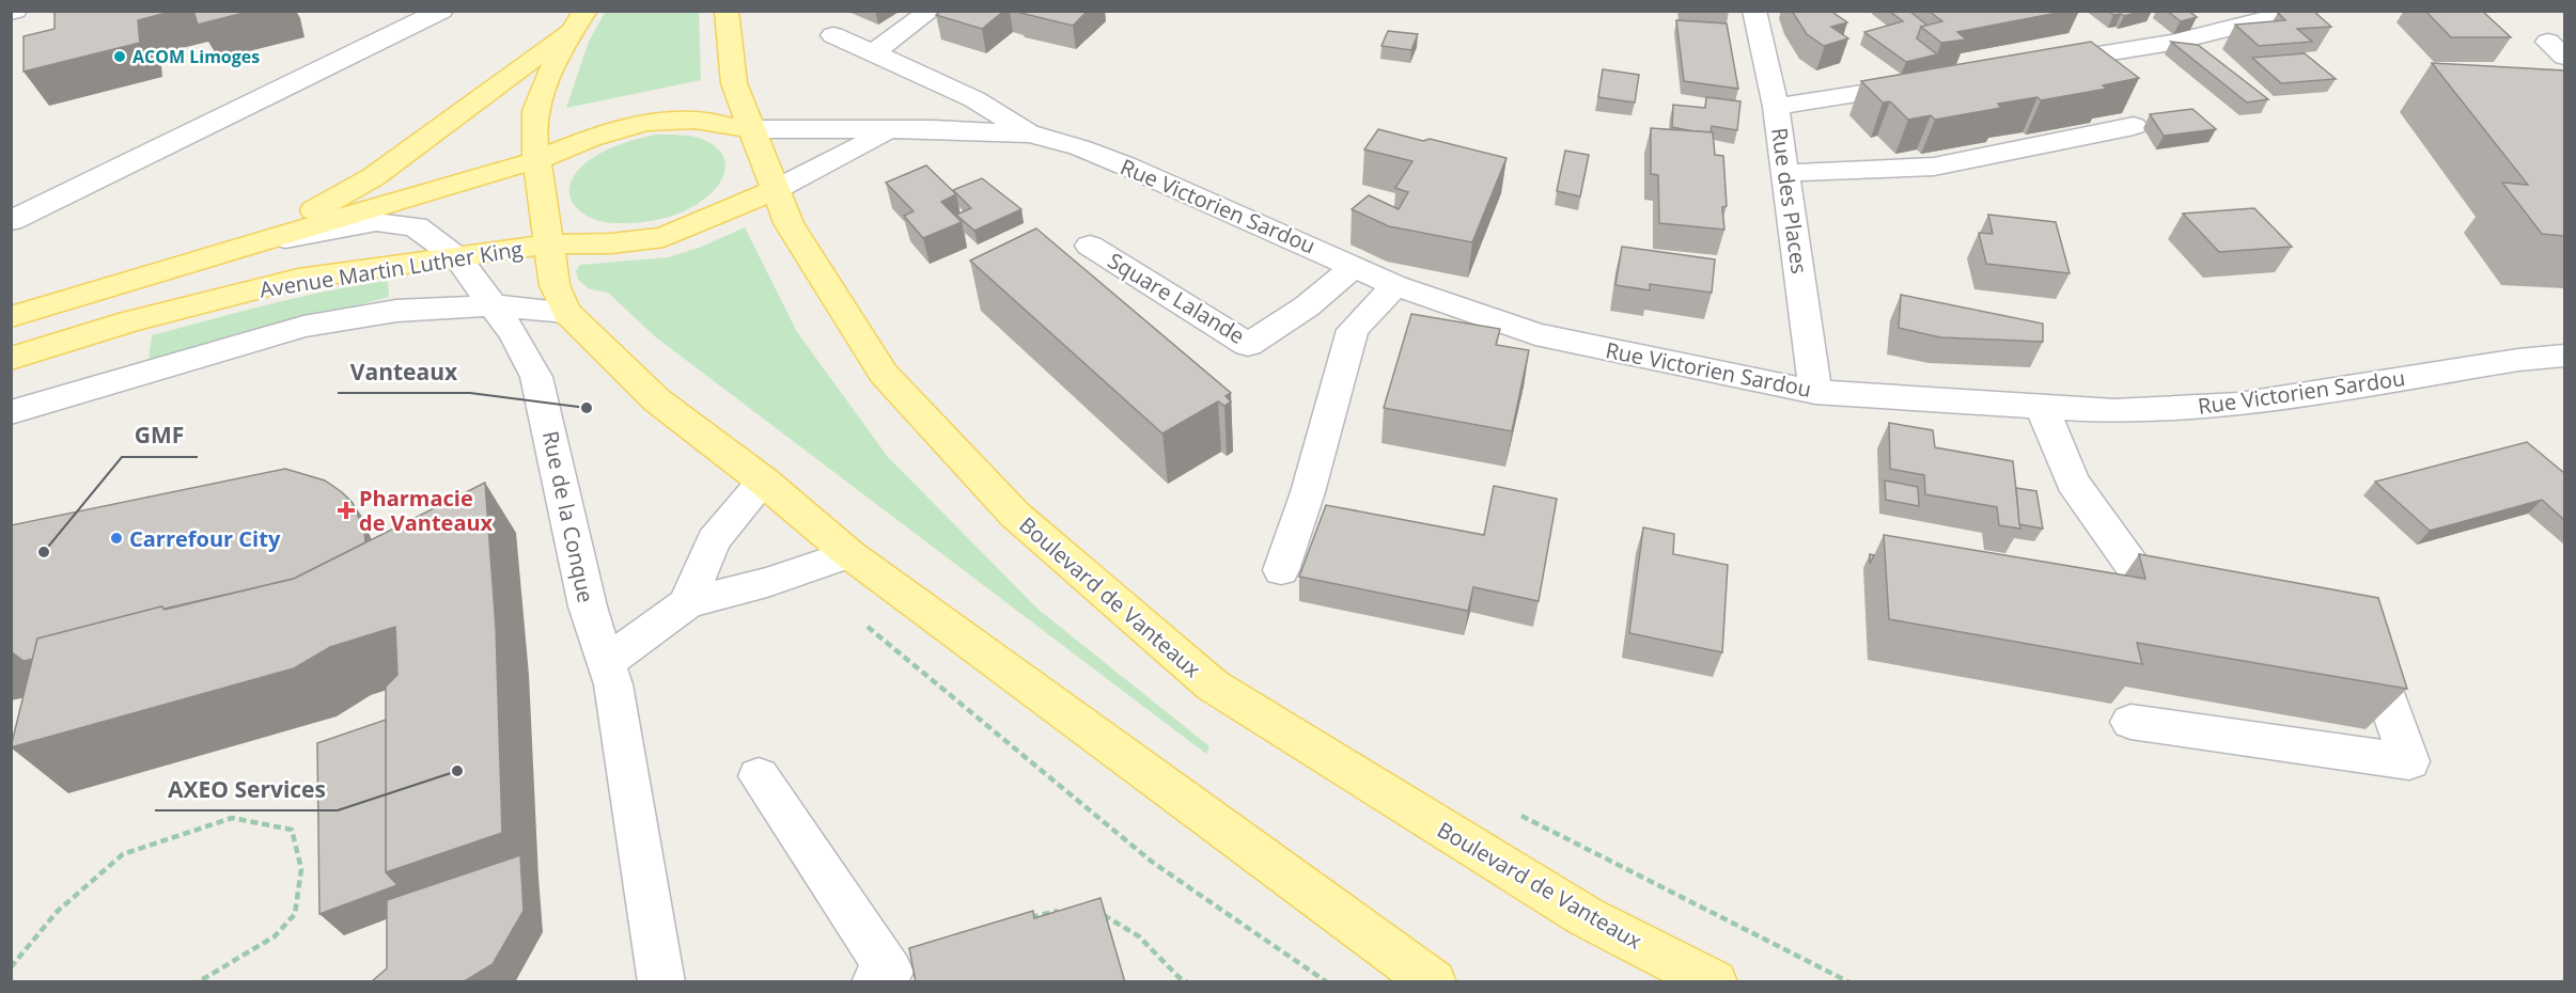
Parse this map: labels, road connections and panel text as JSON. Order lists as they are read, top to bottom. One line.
{"streets":{"main road":["Avenue Martin Luther King","Boulevard de Vanteaux"],"street":["Rue des Places","Rue Victorien Sardou","Square Lalande","Rue de la Conque"]},"crossings":[["Rue des Places","Rue Victorien Sardou"],["Rue Victorien Sardou","Avenue Martin Luther King"],["Rue Victorien Sardou","Square Lalande"],["Rue Victorien Sardou","Boulevard de Vanteaux"],["Avenue Martin Luther King","Rue de la Conque"],["Avenue Martin Luther King","Boulevard de Vanteaux"]],"places":{"other":["ACOM Limoges","Vanteaux","Carrefour City","GMF","AXEO Services"],"health":["Pharmacie de Vanteaux"]}}
